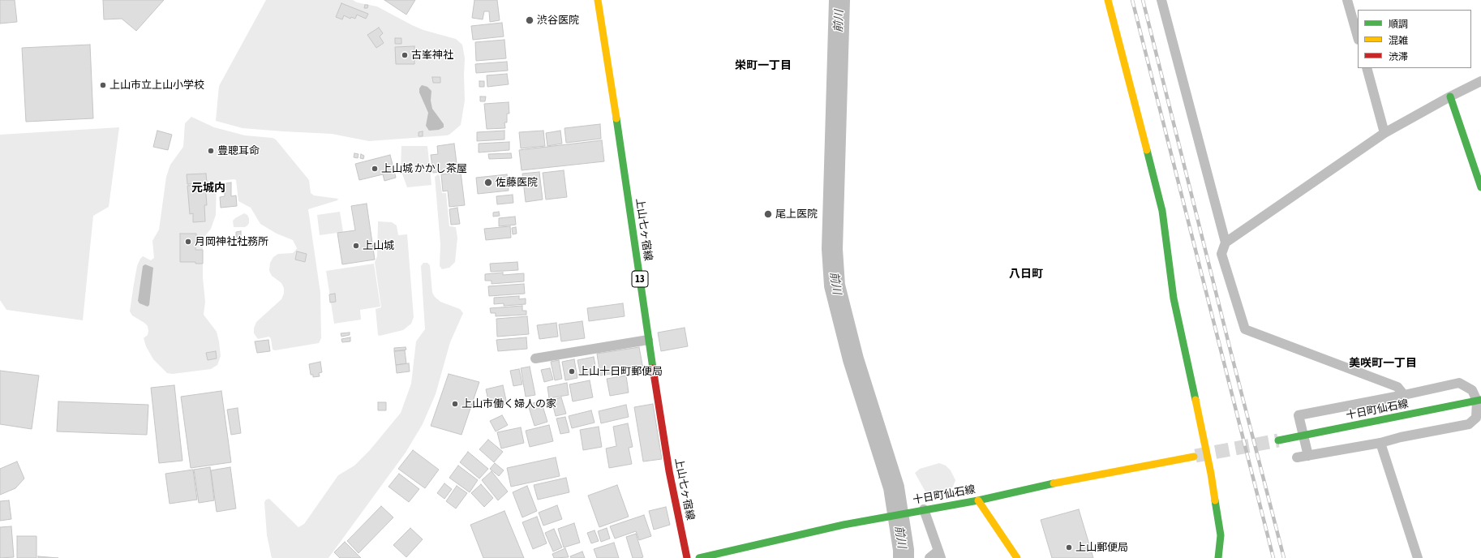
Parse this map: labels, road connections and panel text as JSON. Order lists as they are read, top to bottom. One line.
{"streets":{"main road":["上山七ヶ宿線","13","十日町仙石線"]},"districts":["栄町一丁目","元城内","八日町","美咲町一丁目"],"water":["前川"],"places":["渋谷医院","古峯神社","上山市立上山小学校","豊聰耳命","上山城 かかし茶屋","佐藤医院","尾上医院","月岡神社社務所","上山城","上山十日町郵便局","上山市働く婦人の家","上山郵便局"],"legend":["順調","混雑","渋滞"]}
